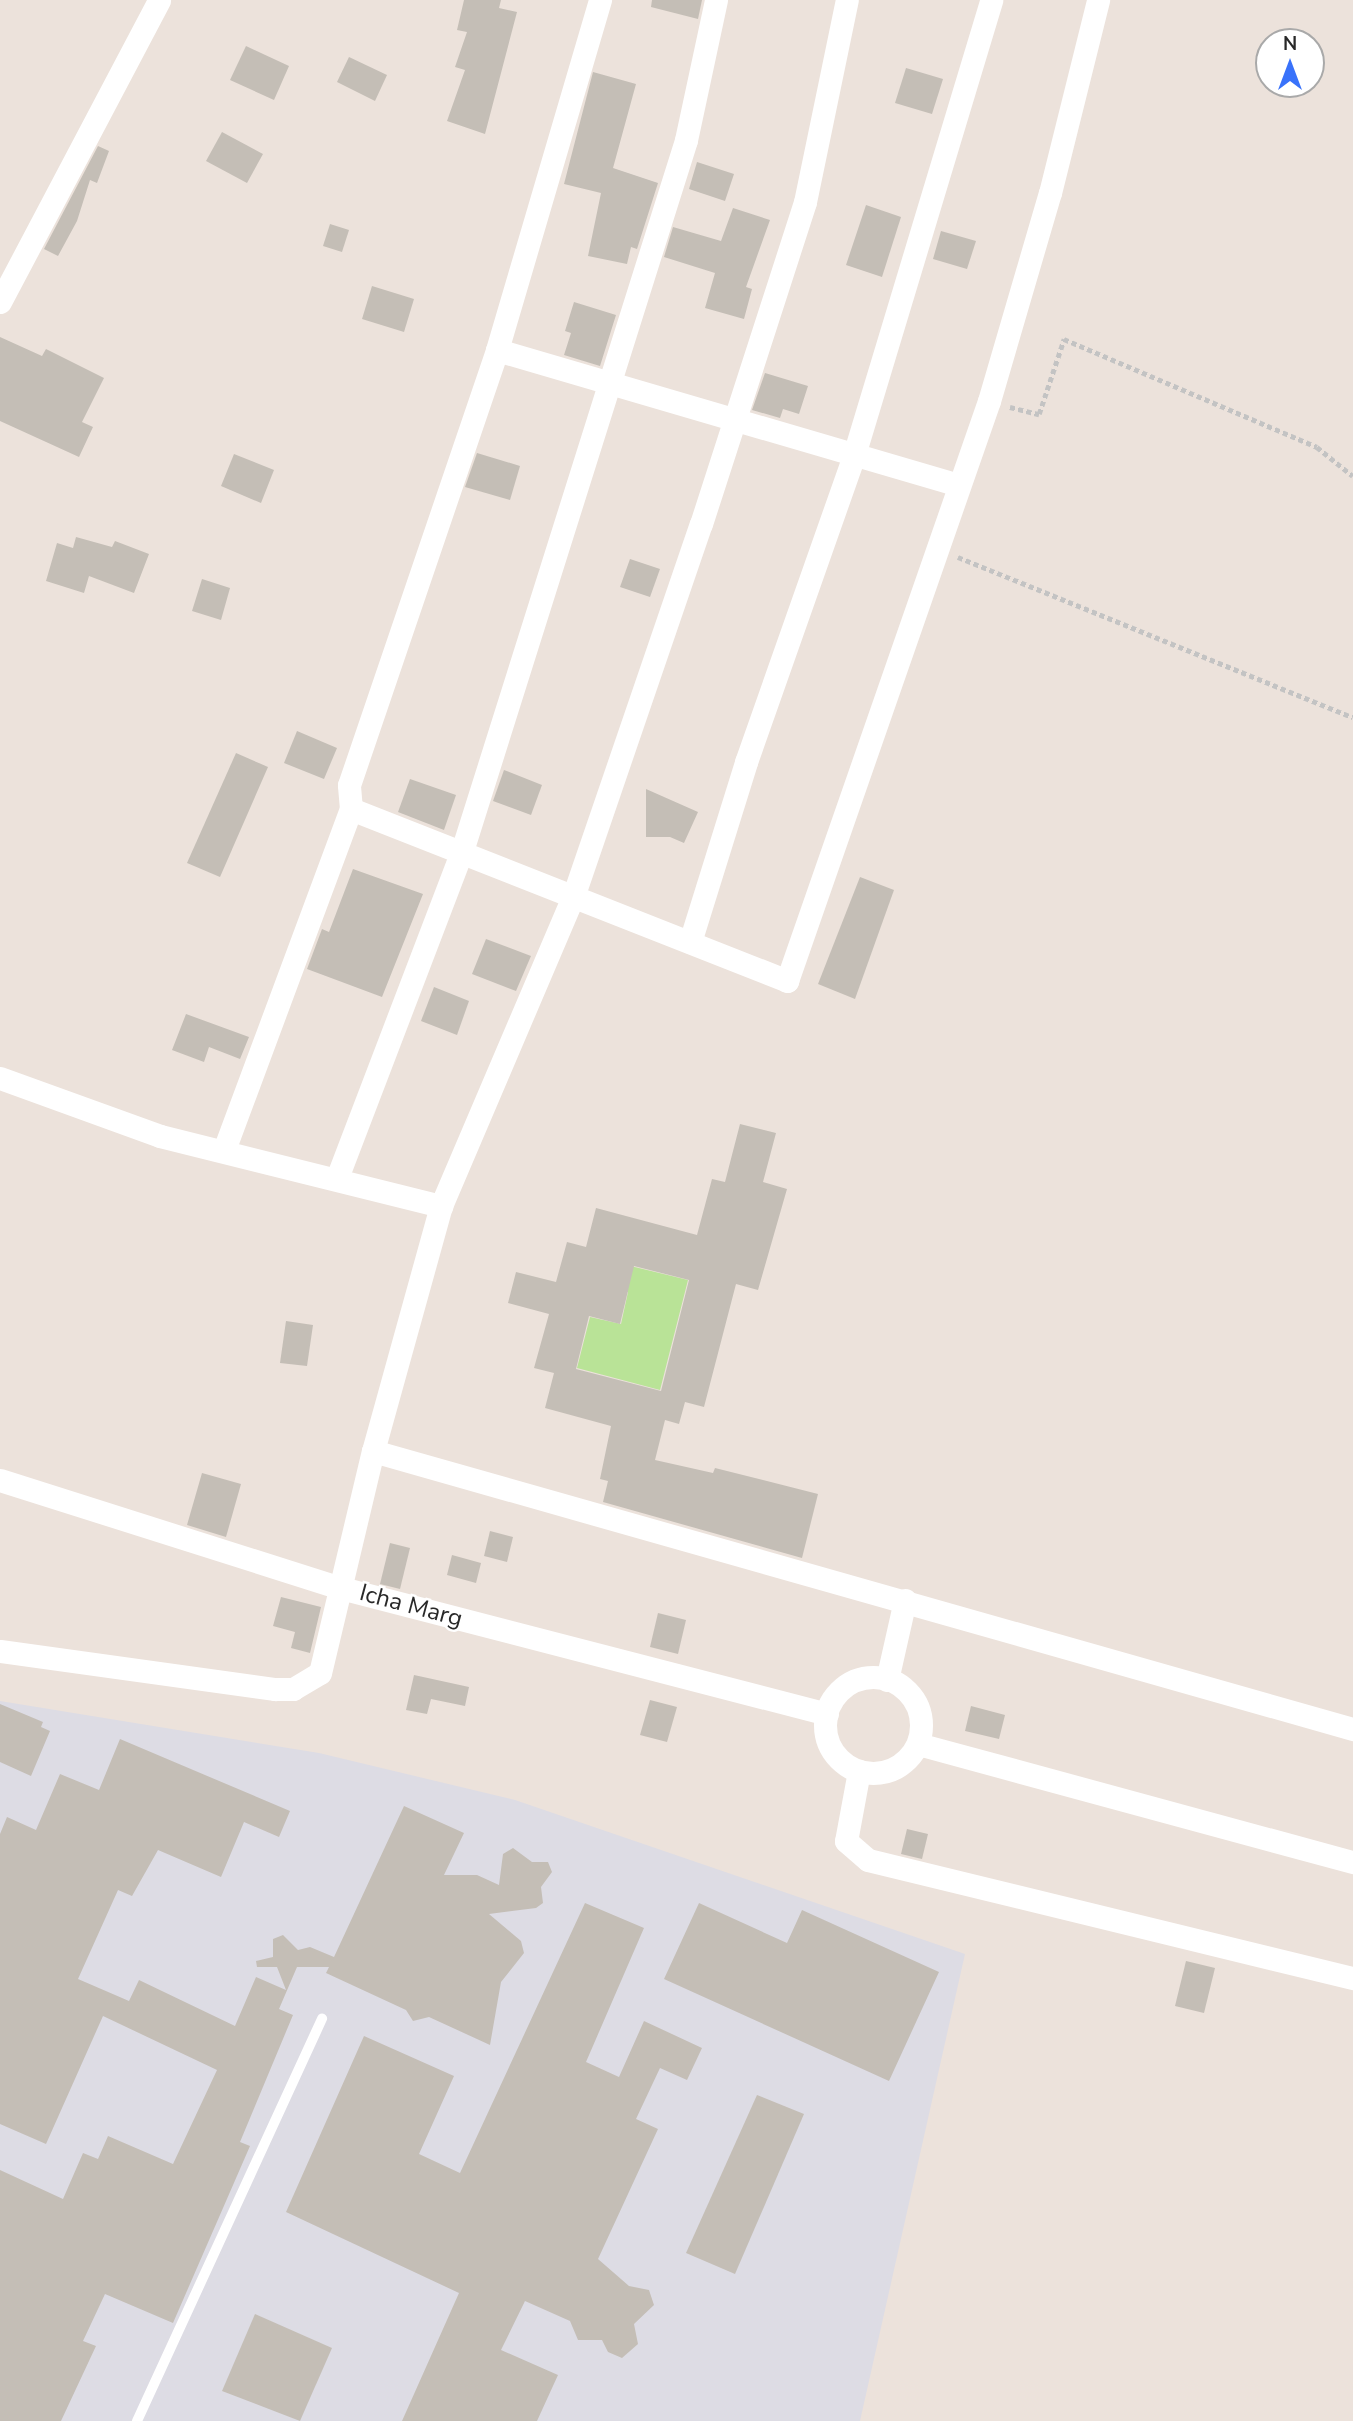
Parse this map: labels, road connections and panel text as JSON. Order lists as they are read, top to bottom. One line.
{"streets":{"street":["Icha Marg"]},"north":"top"}
